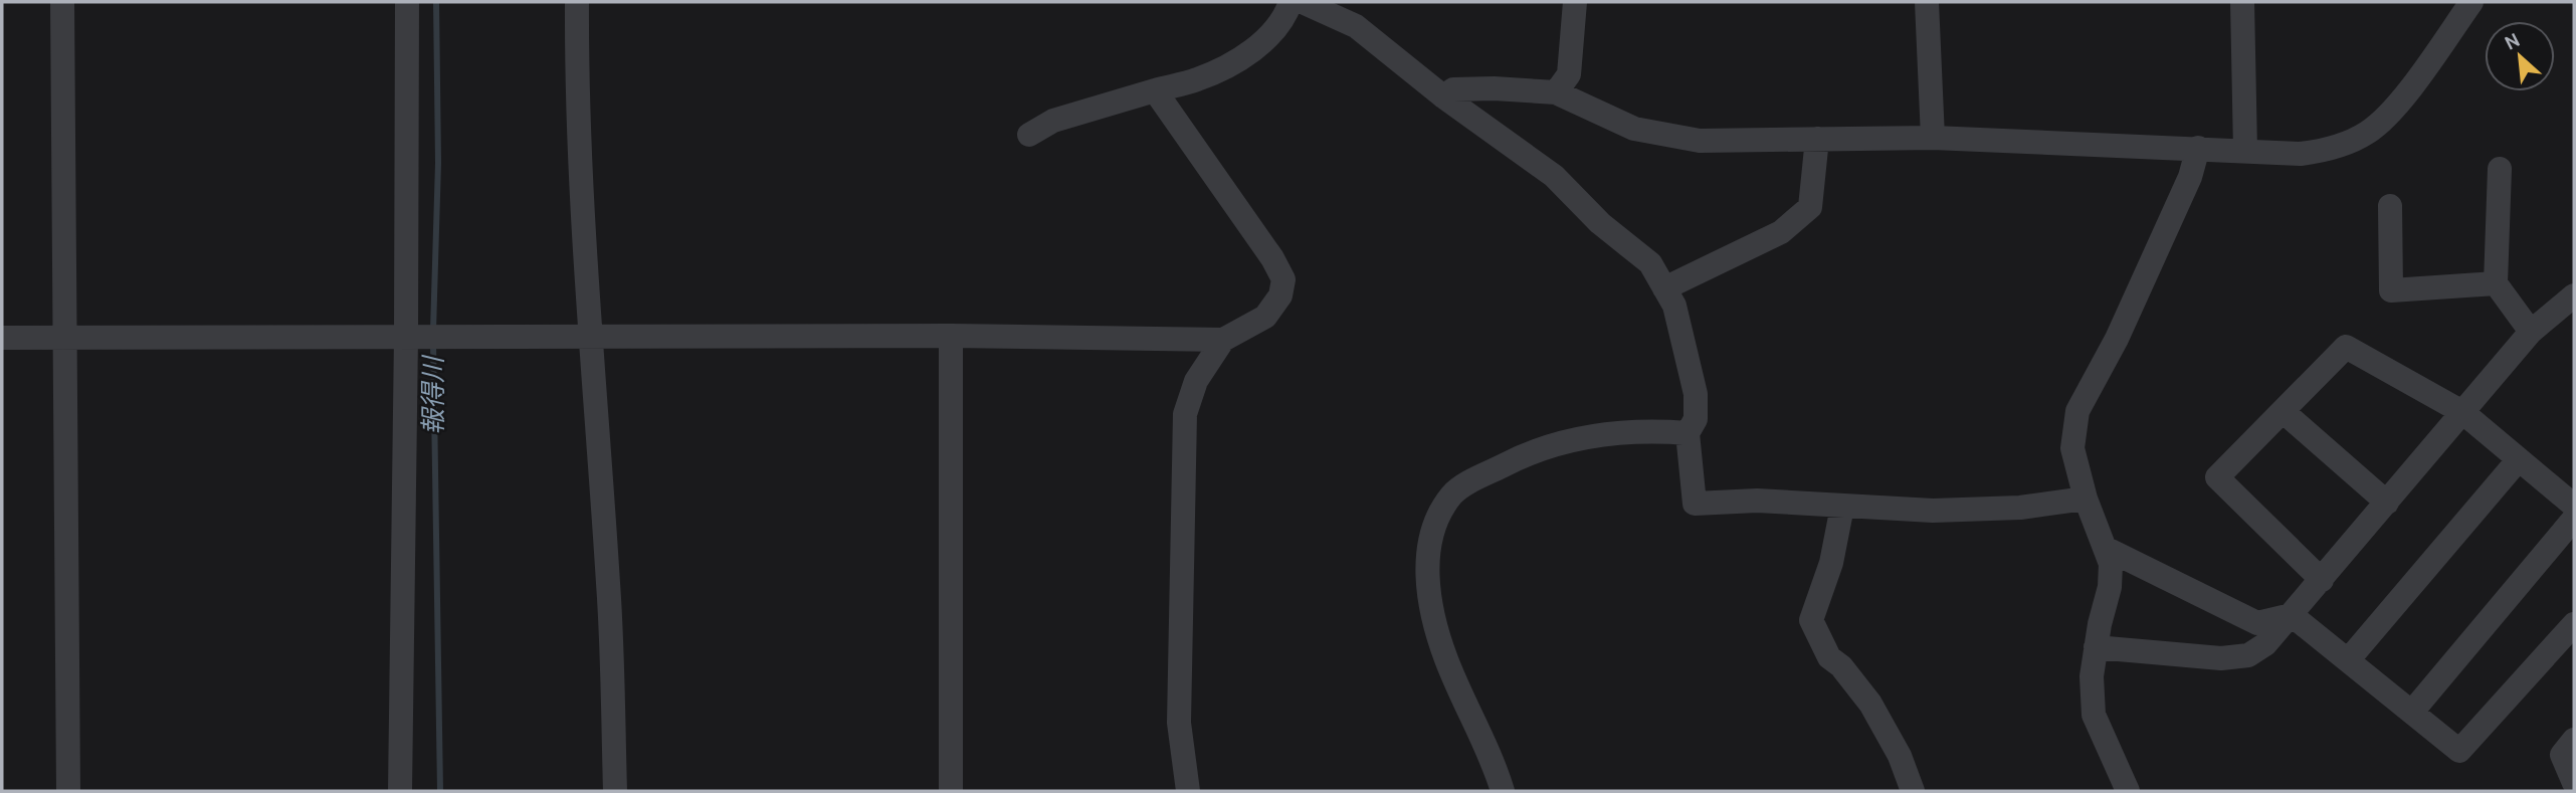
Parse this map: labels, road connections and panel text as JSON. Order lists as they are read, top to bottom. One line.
{"water":["報得川"],"north":"top left"}
